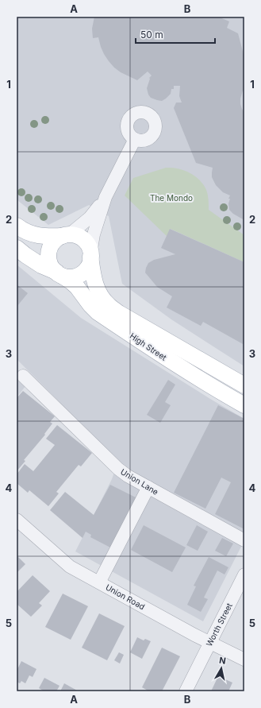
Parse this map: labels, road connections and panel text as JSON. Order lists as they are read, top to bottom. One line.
{"streets":{"main road":["High Street"],"street":["Union Lane","Union Road","Worth Street"]},"crossings":[["Union Road","Worth Street"]],"parks":["The Mondo"],"scale_bar":"50 m","north":"top","grid":{"columns":["A","B"],"rows":["1","2","3","4","5"]}}
